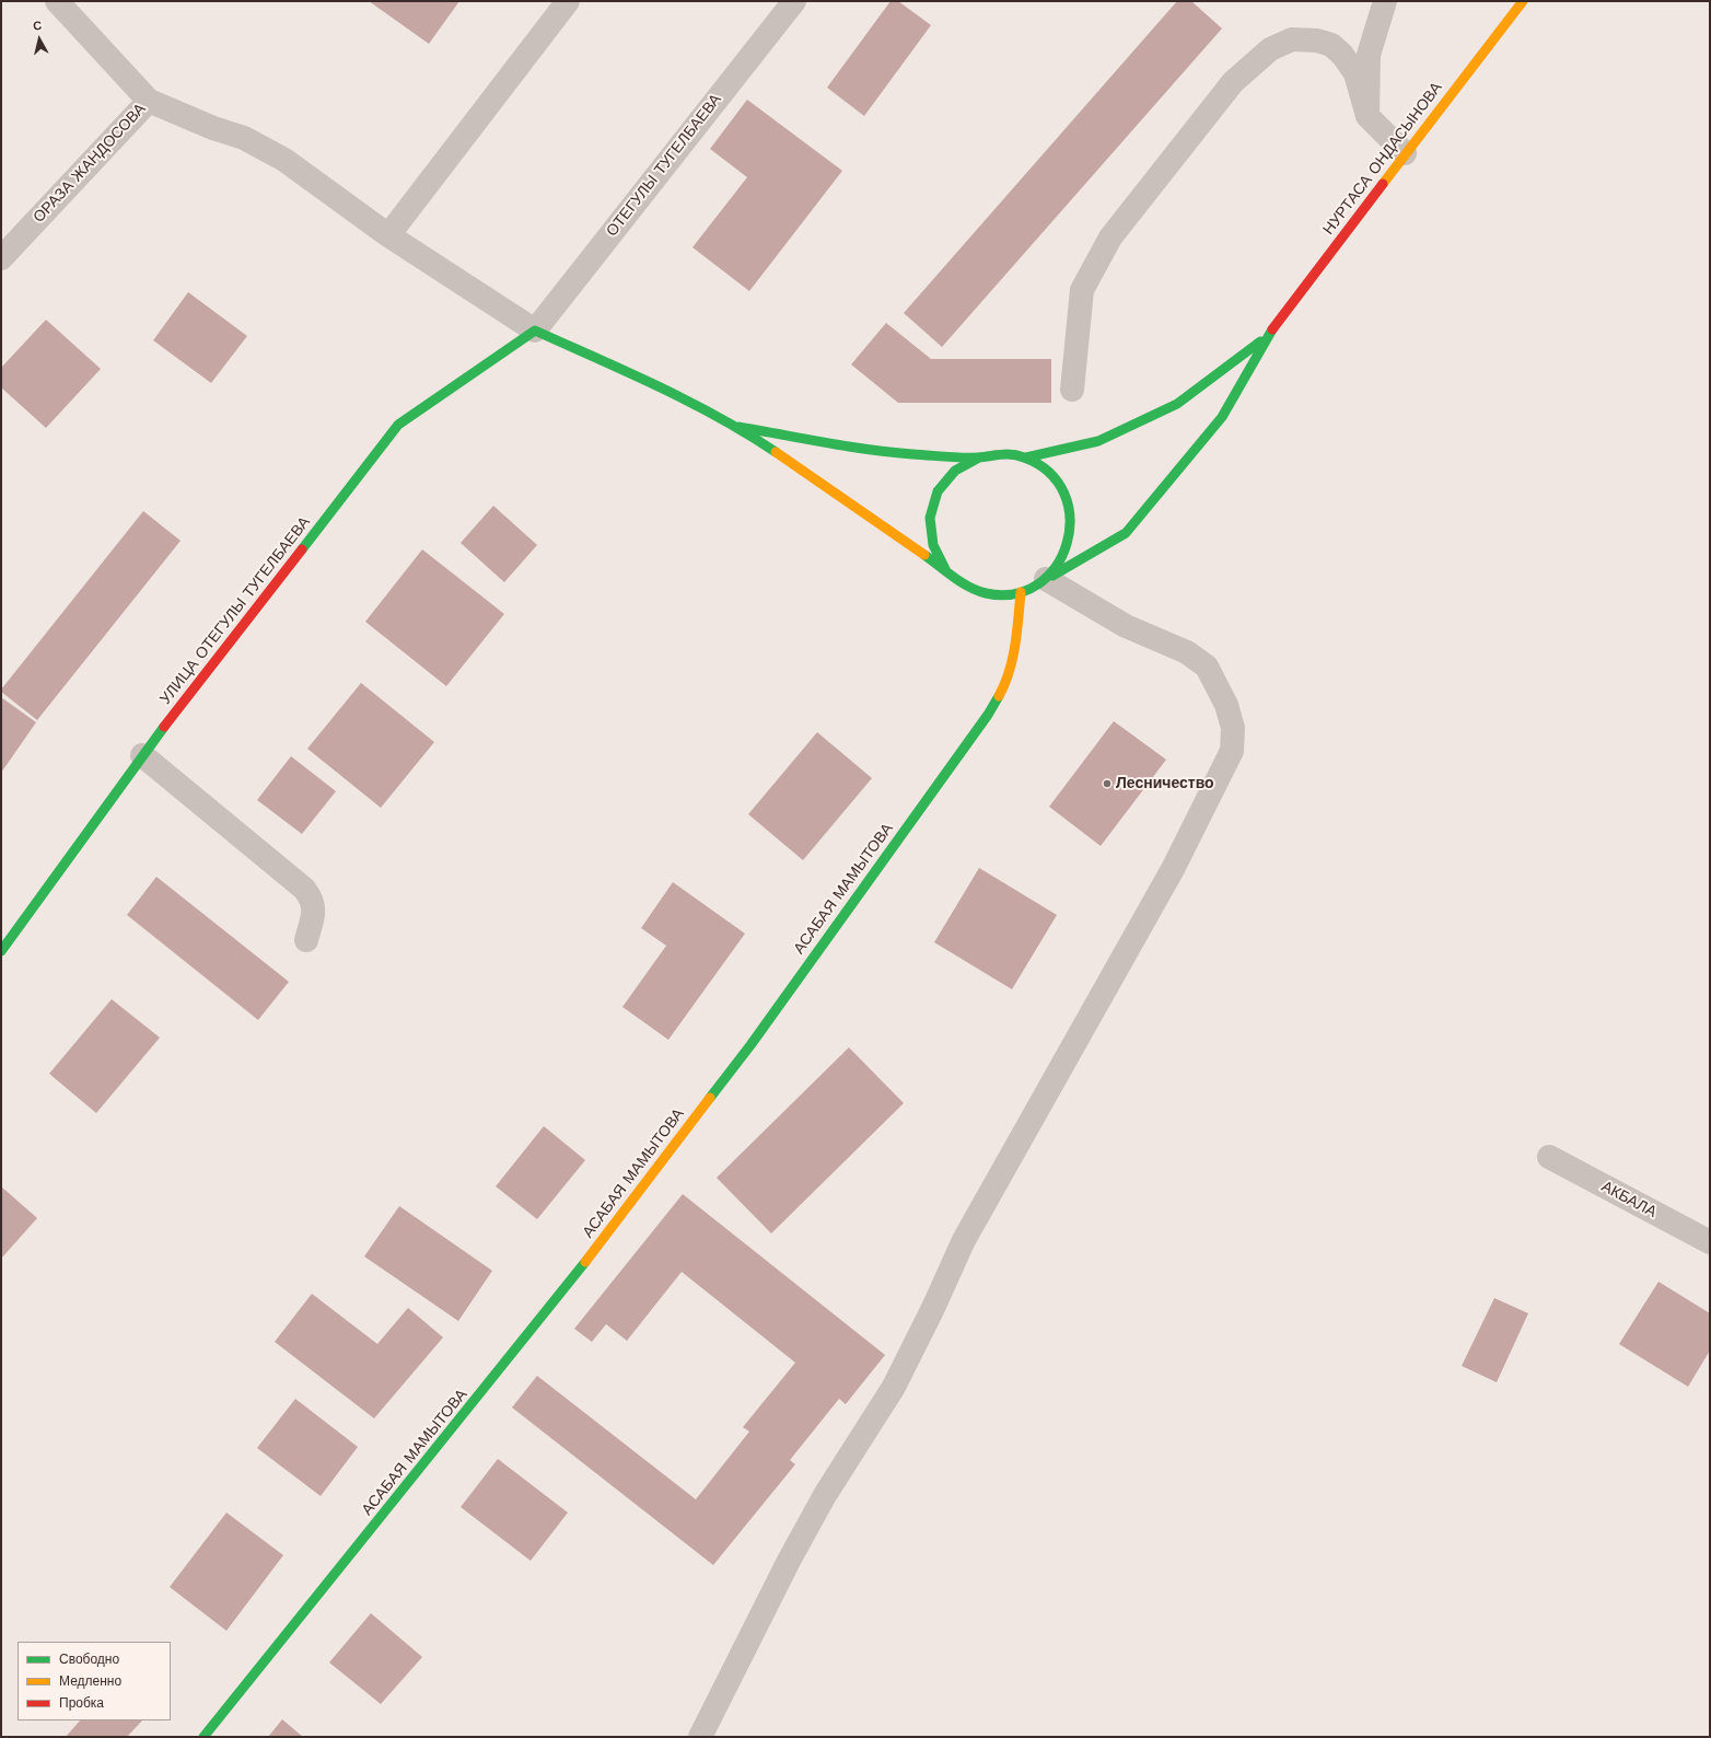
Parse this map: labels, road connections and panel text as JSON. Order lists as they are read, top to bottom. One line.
{"streets":{"main road":["НУРТАСА ОНДАСЫНОВА","УЛИЦА ОТЕГУЛЫ ТУГЕЛБАЕВА","АСАБАЯ МАМЫТОВА"],"street":["ОРАЗА ЖАНДОСОВА","ОТЕГУЛЫ ТУГЕЛБАЕВА","АКБАЛА"]},"crossings":[["НУРТАСА ОНДАСЫНОВА","АСАБАЯ МАМЫТОВА"],["ОРАЗА ЖАНДОСОВА","ОТЕГУЛЫ ТУГЕЛБАЕВА"],["ОРАЗА ЖАНДОСОВА","УЛИЦА ОТЕГУЛЫ ТУГЕЛБАЕВА"],["ОТЕГУЛЫ ТУГЕЛБАЕВА","УЛИЦА ОТЕГУЛЫ ТУГЕЛБАЕВА"]],"places":["Лесничество"],"legend":["Свободно","Медленно","Пробка"],"north":"top"}
